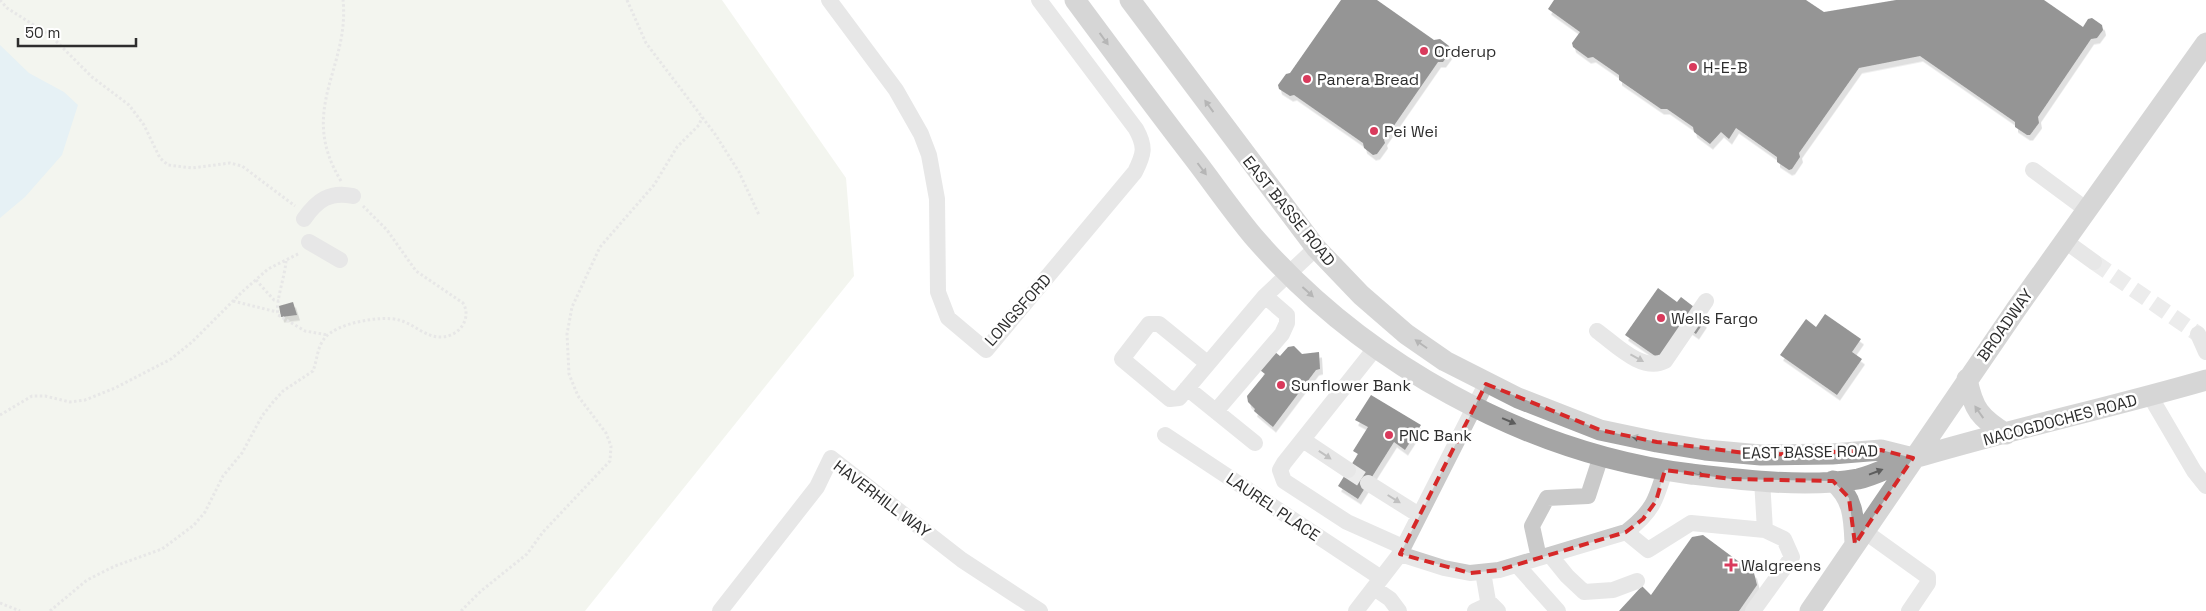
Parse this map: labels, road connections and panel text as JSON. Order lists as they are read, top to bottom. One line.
{"streets":{"main road":["EAST BASSE ROAD","BROADWAY","NACOGDOCHES ROAD"],"street":["LONGSFORD","HAVERHILL WAY","LAUREL PLACE"]},"crossings":[["EAST BASSE ROAD","BROADWAY"],["EAST BASSE ROAD","NACOGDOCHES ROAD"],["BROADWAY","NACOGDOCHES ROAD"]],"places":{"other":["Orderup","H-E-B","Panera Bread","Pei Wei","Wells Fargo","Sunflower Bank","PNC Bank"],"health":["Walgreens"]},"scale_bar":"50 m"}
